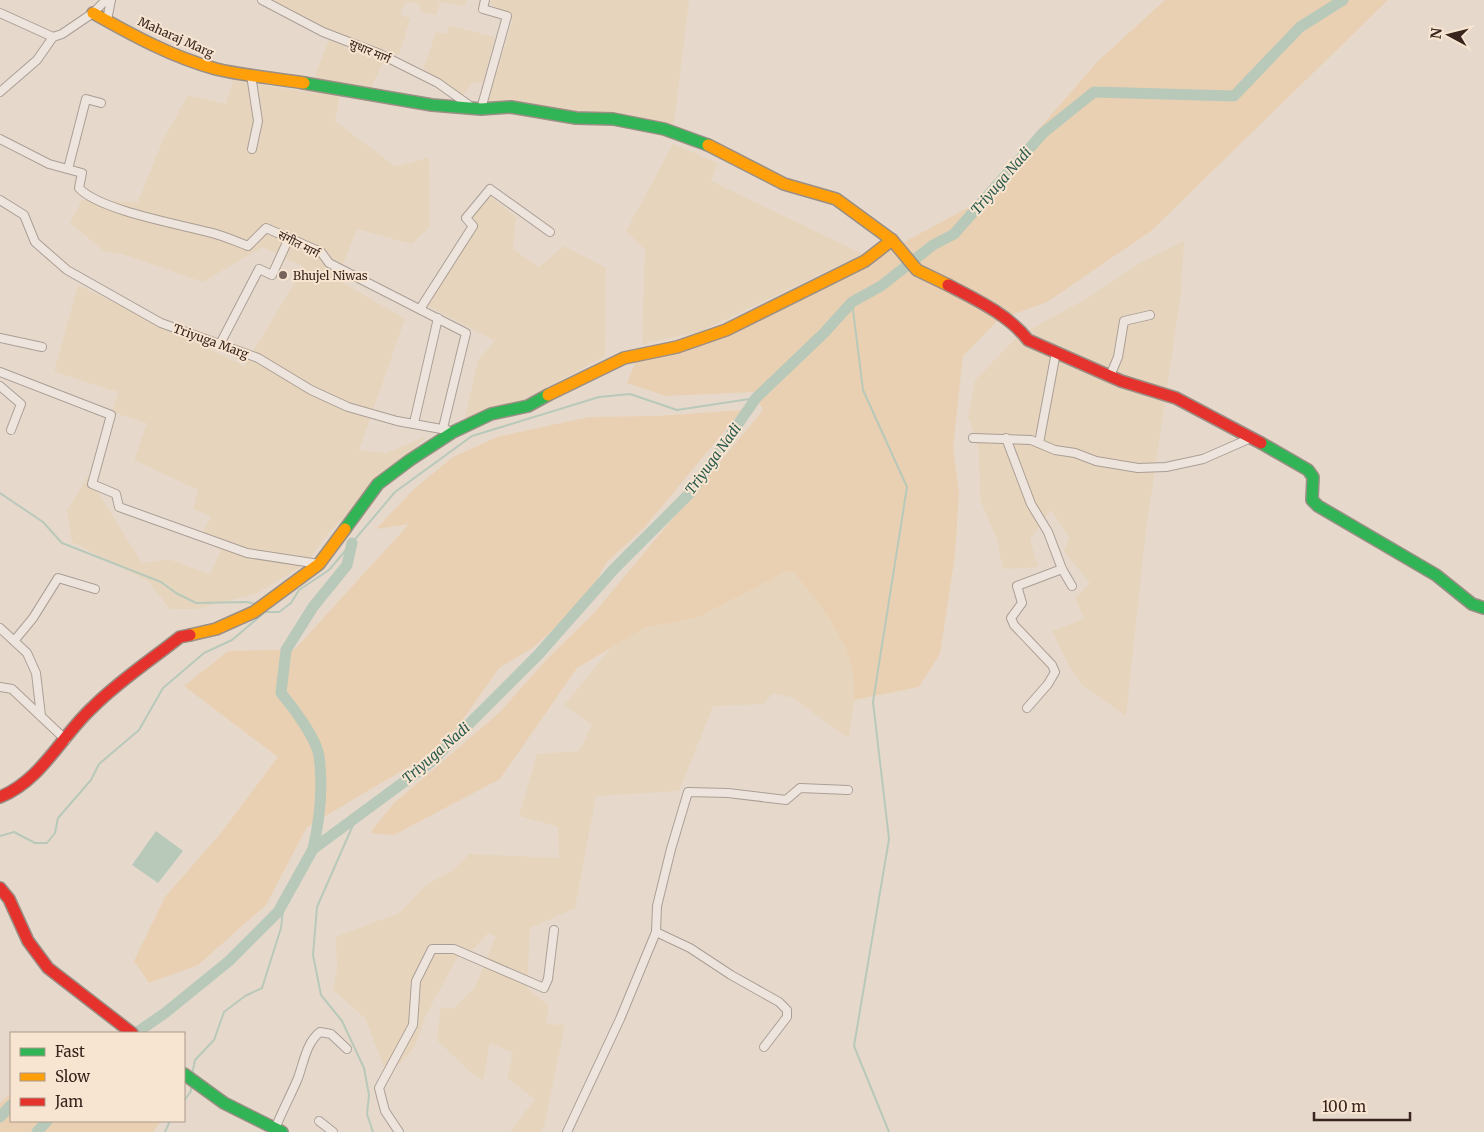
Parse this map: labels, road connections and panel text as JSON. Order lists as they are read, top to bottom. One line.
{"streets":{"street":["Maharaj Marg","सुधार मार्ग","संगीत मार्ग","Triyuga Marg"]},"crossings":[["Maharaj Marg","सुधार मार्ग"],["संगीत मार्ग","Triyuga Marg"]],"water":["Triyuga Nadi"],"places":["Bhujel Niwas"],"legend":["Fast","Slow","Jam"],"scale_bar":"100 m","north":"left"}
